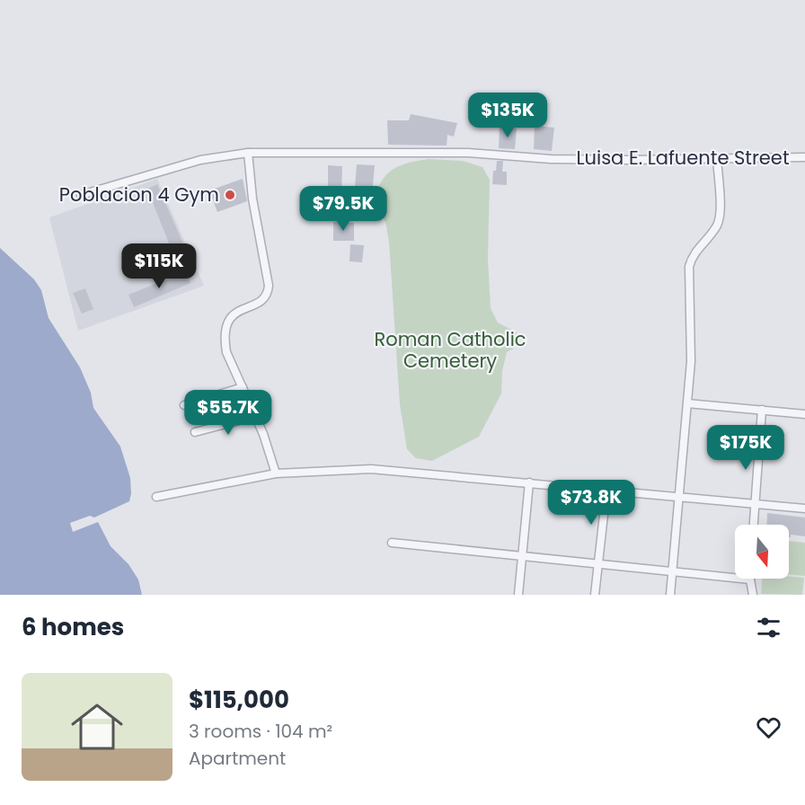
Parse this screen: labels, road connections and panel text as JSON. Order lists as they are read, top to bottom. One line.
{"streets":{"street":["Luisa E. Lafuente Street"]},"parks":["Roman Catholic Cemetery"],"places":["Poblacion 4 Gym"],"north":"bottom","page":{"price":["$135K","$79.5K","$115K","$55.7K","$175K","$73.8K"],"heading":"6 homes","list":[{"name":"$115,000","note":"3 rooms · 104 m² · Apartment"}]}}
